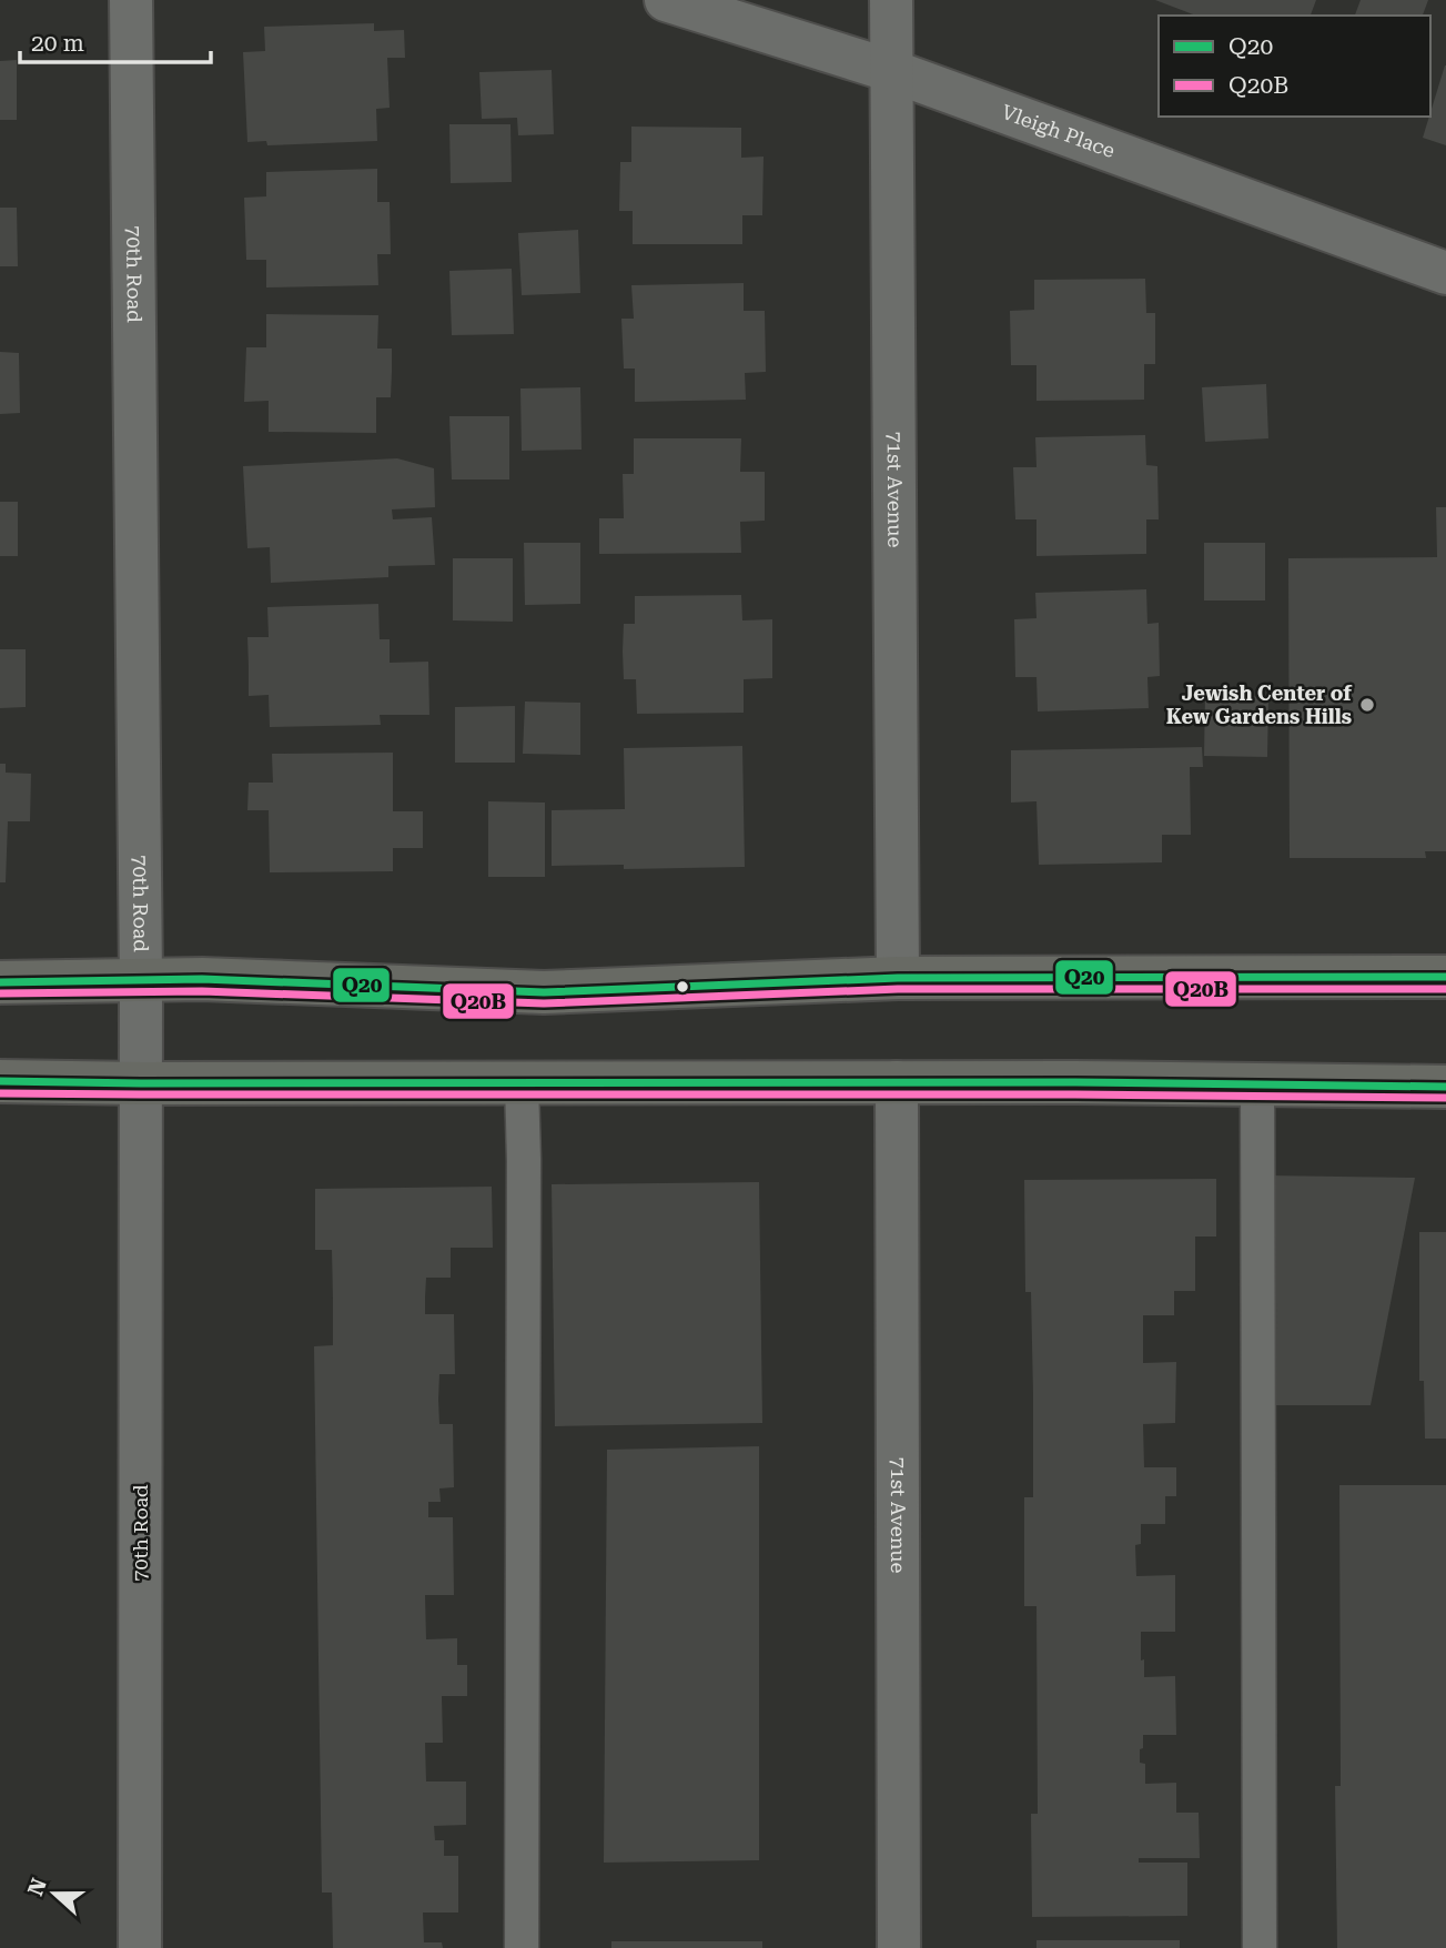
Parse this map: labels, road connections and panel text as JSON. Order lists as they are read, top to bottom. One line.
{"streets":{"street":["Vleigh Place","70th Road","71st Avenue"]},"crossings":[["Vleigh Place","71st Avenue"]],"places":["Jewish Center of Kew Gardens Hills"],"lines":["transit line Q20","transit line Q20B"],"legend":["Q20","Q20B"],"scale_bar":"20 m","north":"left"}
